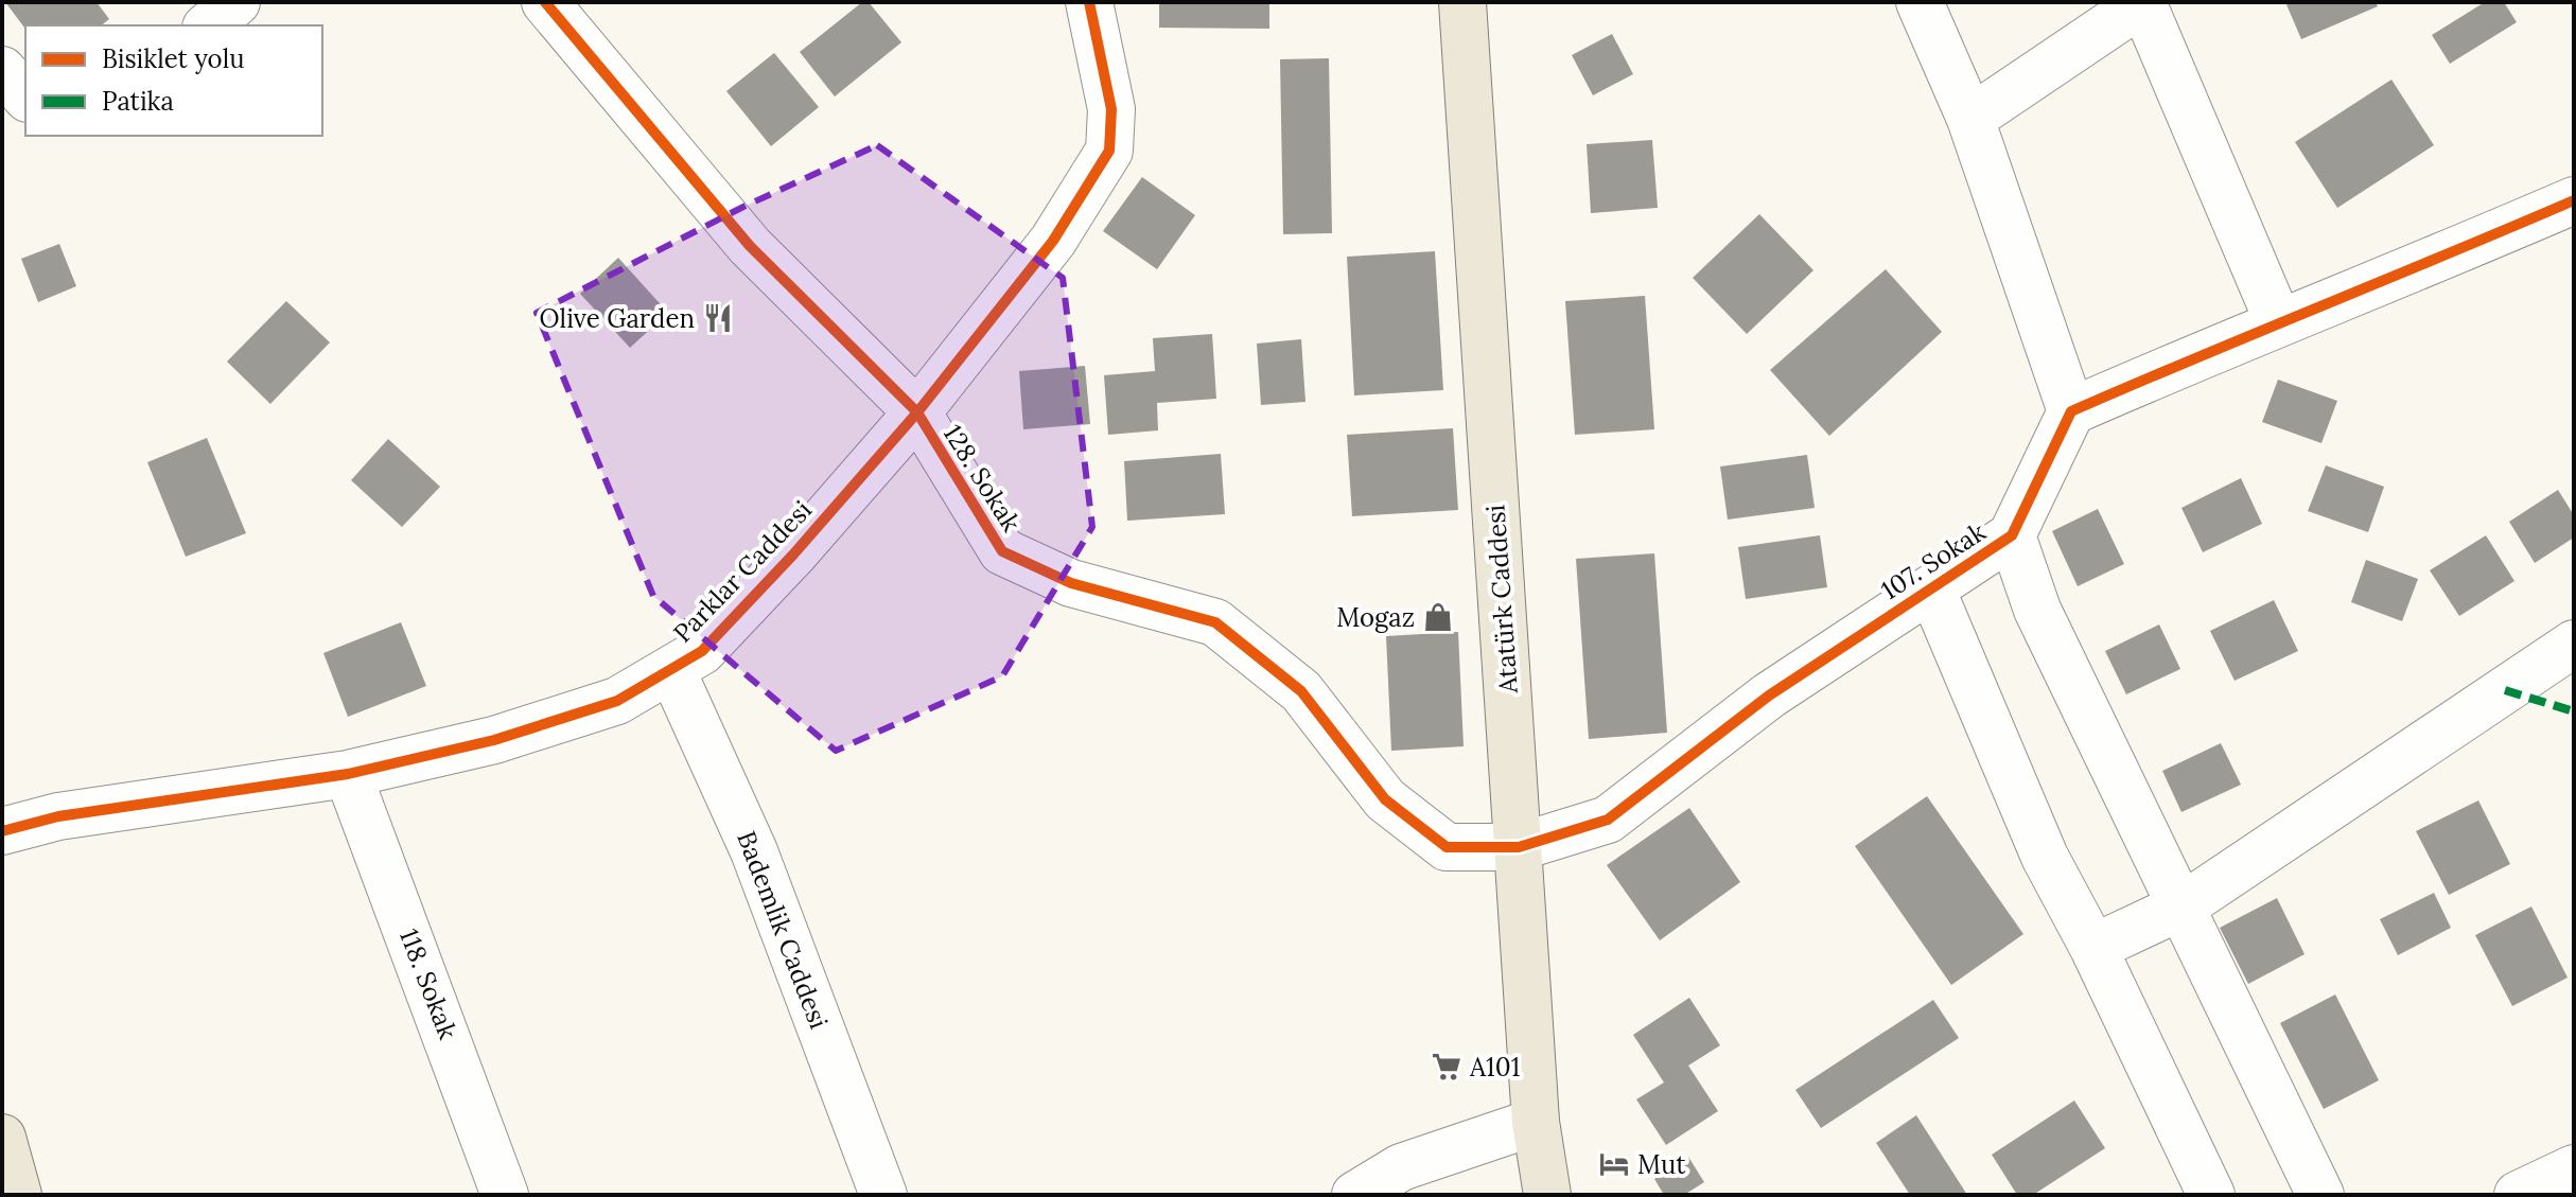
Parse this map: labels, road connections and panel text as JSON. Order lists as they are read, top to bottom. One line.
{"streets":{"main road":["Atatürk Caddesi"],"street":["128. Sokak","107. Sokak","Parklar Caddesi","Bademlik Caddesi","118. Sokak"]},"crossings":[["128. Sokak","107. Sokak"],["128. Sokak","Parklar Caddesi"],["128. Sokak","Atatürk Caddesi"],["107. Sokak","Atatürk Caddesi"],["Parklar Caddesi","Bademlik Caddesi"],["Parklar Caddesi","118. Sokak"]],"places":{"restaurant":["Olive Garden"],"shop":["Mogaz"],"supermarket":["A101"],"hotel":["Mut"]},"legend":["Bisiklet yolu","Patika"]}
